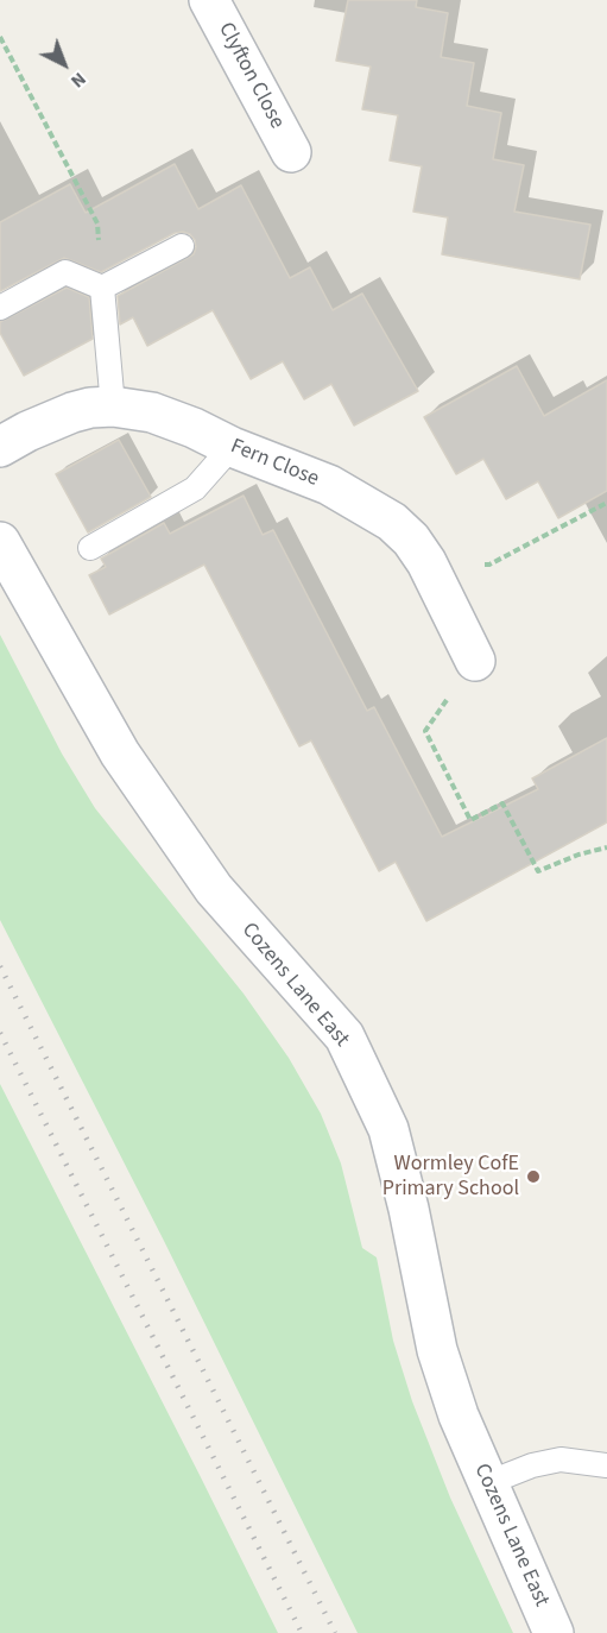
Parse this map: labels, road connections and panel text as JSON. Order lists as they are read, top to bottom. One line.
{"streets":{"street":["Clyfton Close","Fern Close","Cozens Lane East"]},"places":["Wormley CofE Primary School"],"north":"bottom right"}
